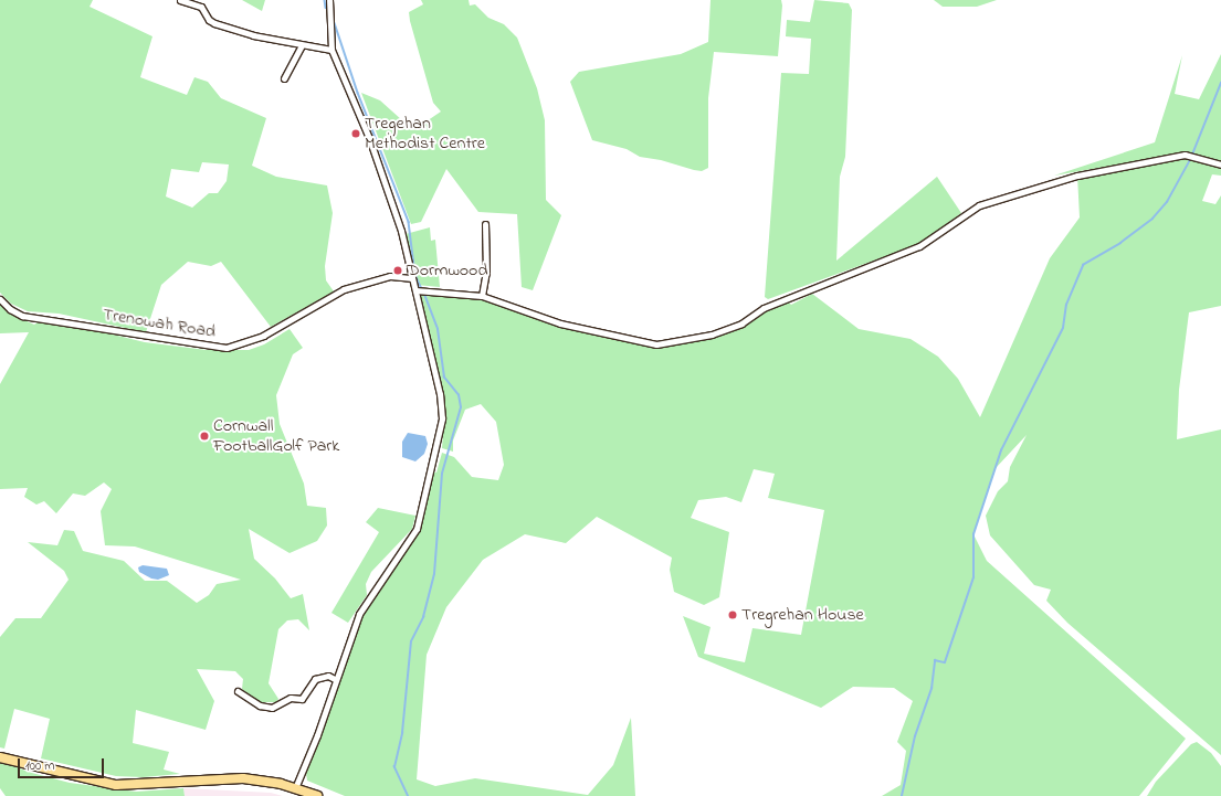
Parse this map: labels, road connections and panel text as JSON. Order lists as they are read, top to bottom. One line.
{"streets":{"street":["Trenowah Road"]},"places":["Tregehan Methodist Centre","Dormwood","Cornwall FootballGolf Park","Tregrehan House"],"scale_bar":"100 m"}
